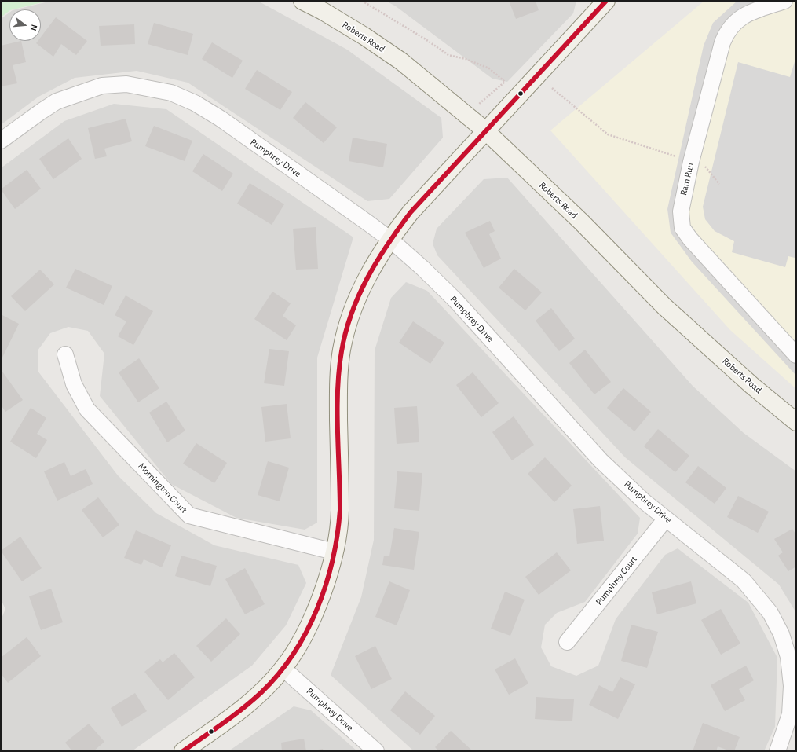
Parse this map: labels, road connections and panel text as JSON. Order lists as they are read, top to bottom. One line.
{"streets":{"street":["Roberts Road","Pumphrey Drive","Ram Run","Mornington Court","Pumphrey Court"]},"crossings":[["Pumphrey Drive","Pumphrey Court"]],"north":"right"}
